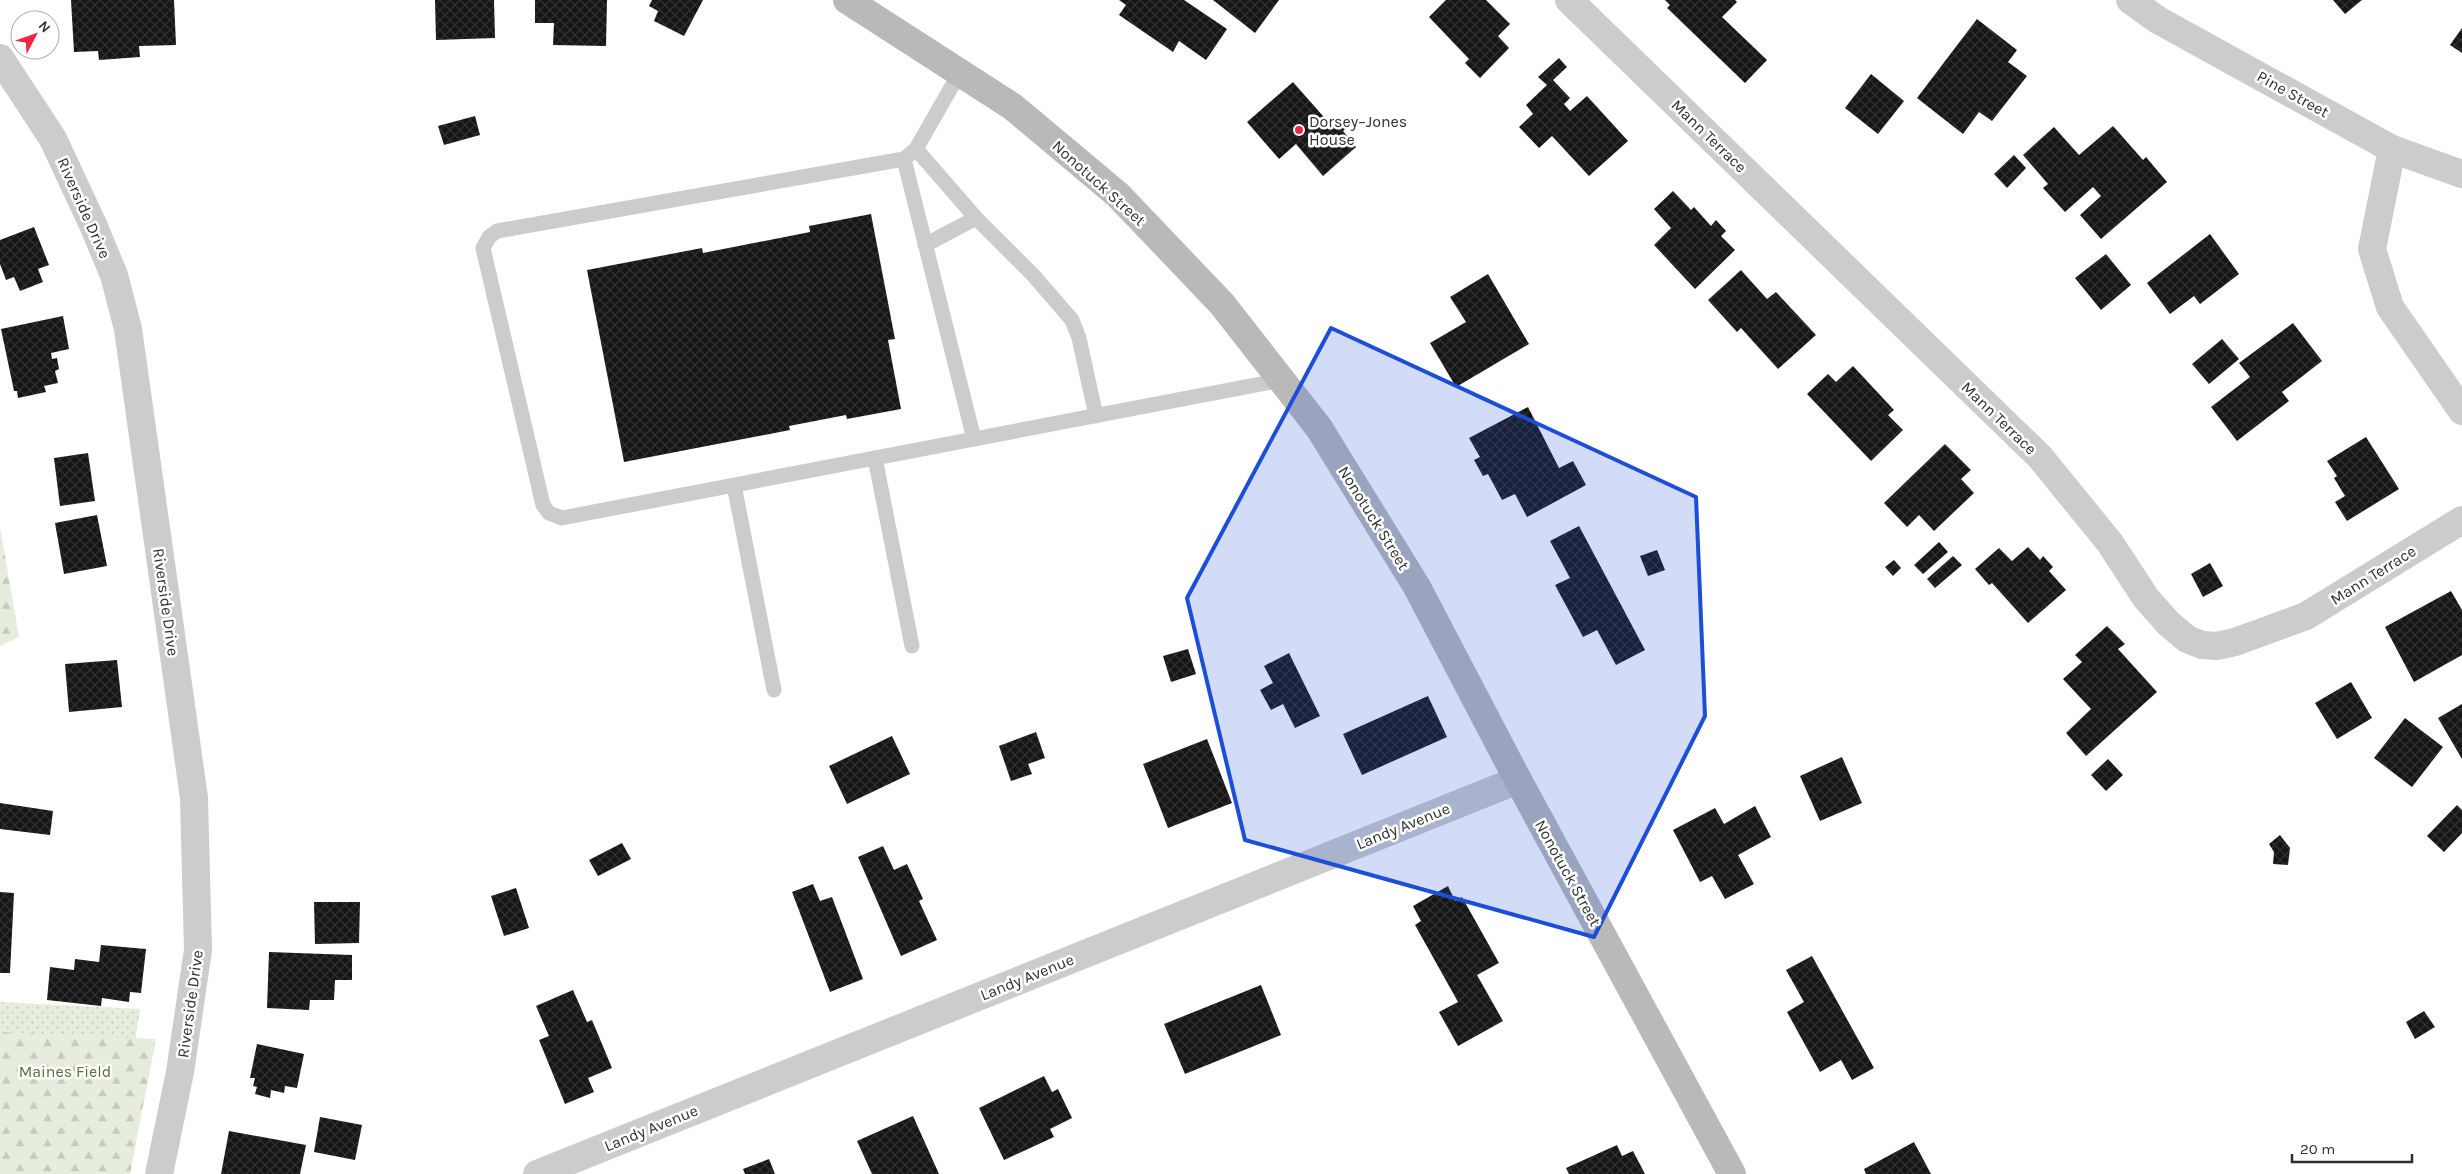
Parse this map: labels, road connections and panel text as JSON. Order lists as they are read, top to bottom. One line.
{"streets":{"main road":["Nonotuck Street"],"street":["Pine Street","Mann Terrace","Riverside Drive","Landy Avenue"]},"crossings":[["Nonotuck Street","Landy Avenue"]],"parks":["Maines Field"],"places":["Dorsey–Jones House"],"scale_bar":"20 m","north":"top right"}
